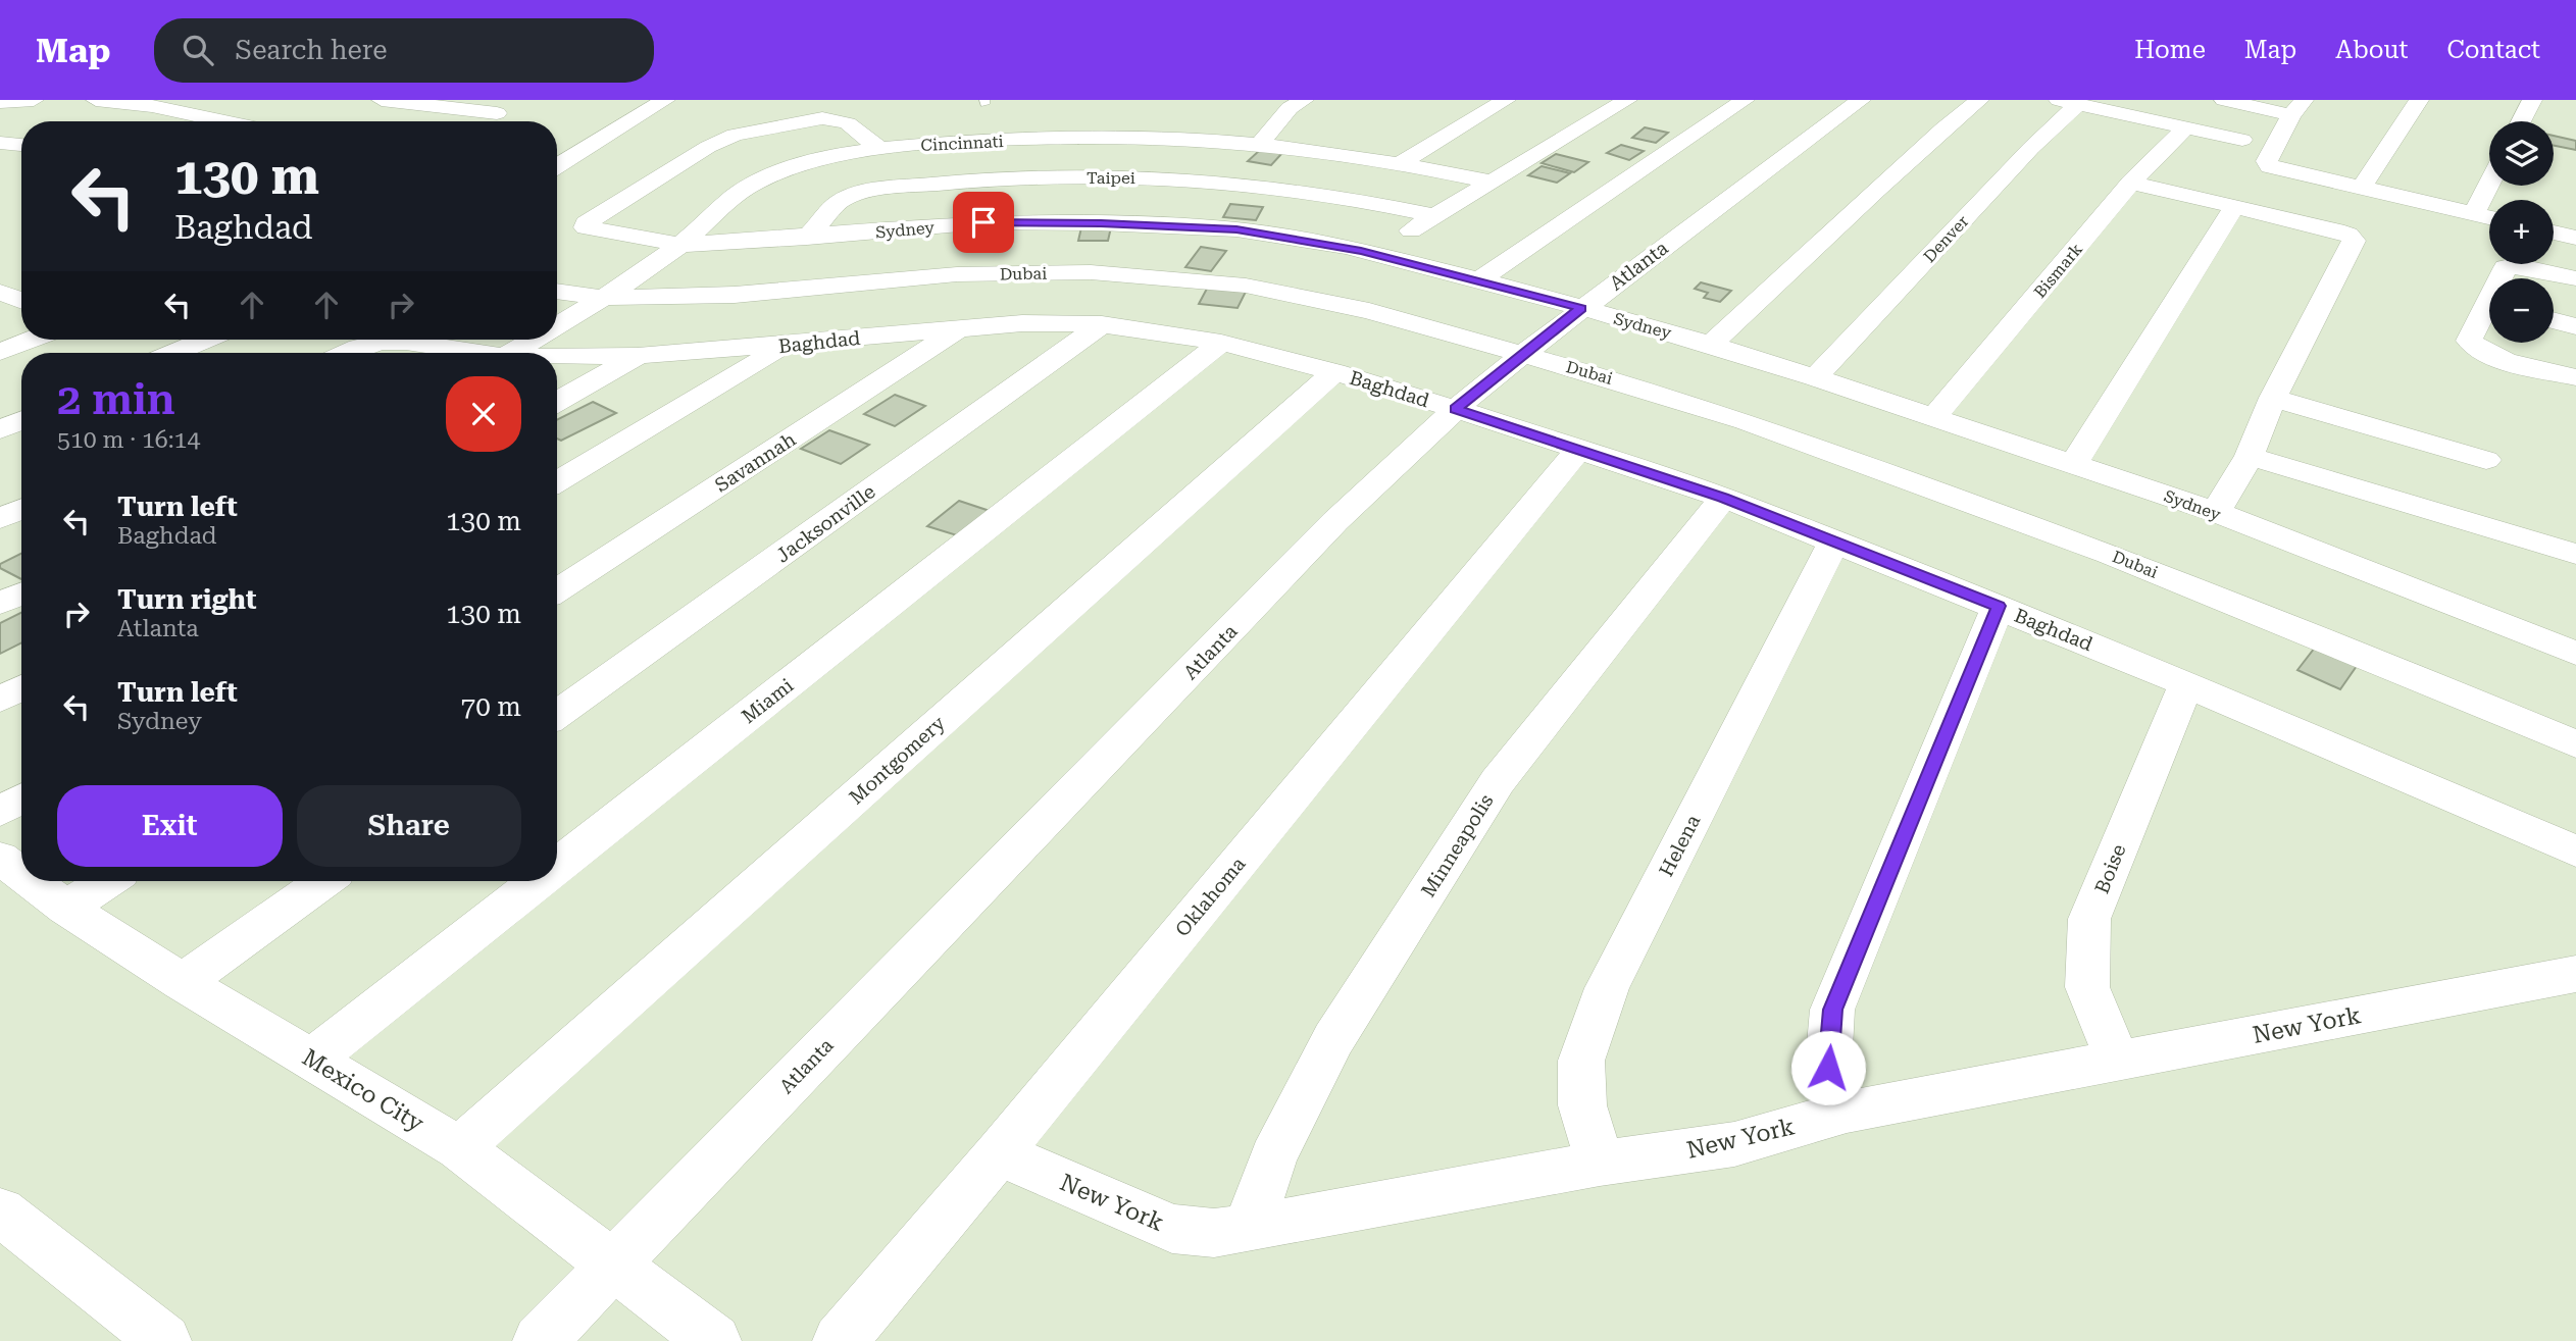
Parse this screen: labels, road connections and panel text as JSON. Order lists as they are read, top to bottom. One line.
{"streets":{"street":["Cincinnati","Taipei","Sydney","Denver","Atlanta","Bismark","Dubai","Baghdad","Savannah","Jacksonville","Miami","Montgomery","Minneapolis","Helena","Boise","Oklahoma","New York","Mexico City"]},"crossings":[["Cincinnati","Sydney"],["Cincinnati","Dubai"],["Taipei","Sydney"],["Sydney","Denver"],["Sydney","Atlanta"],["Sydney","Bismark"],["Atlanta","Dubai"],["Atlanta","Baghdad"],["Atlanta","Mexico City"],["Baghdad","Savannah"],["Baghdad","Jacksonville"],["Baghdad","Miami"],["Baghdad","Montgomery"],["Baghdad","Minneapolis"],["Baghdad","Helena"],["Baghdad","Boise"],["Baghdad","Oklahoma"],["Miami","Mexico City"],["Montgomery","Mexico City"],["Minneapolis","New York"],["Helena","New York"],["Boise","New York"],["Oklahoma","New York"]],"page":{"header":"Map","search":"Search here","nav":["Home","Map","About","Contact"],"map_buttons":["+","−"],"turn":["130 m","Baghdad"],"heading":["2 min","510 m · 16:14"],"list":[{"name":"Turn left","note":"Baghdad","value":"130 m"},{"name":"Turn right","note":"Atlanta","value":"130 m"},{"name":"Turn left","note":"Sydney","value":"70 m"}],"buttons":["Exit","Share"]}}
